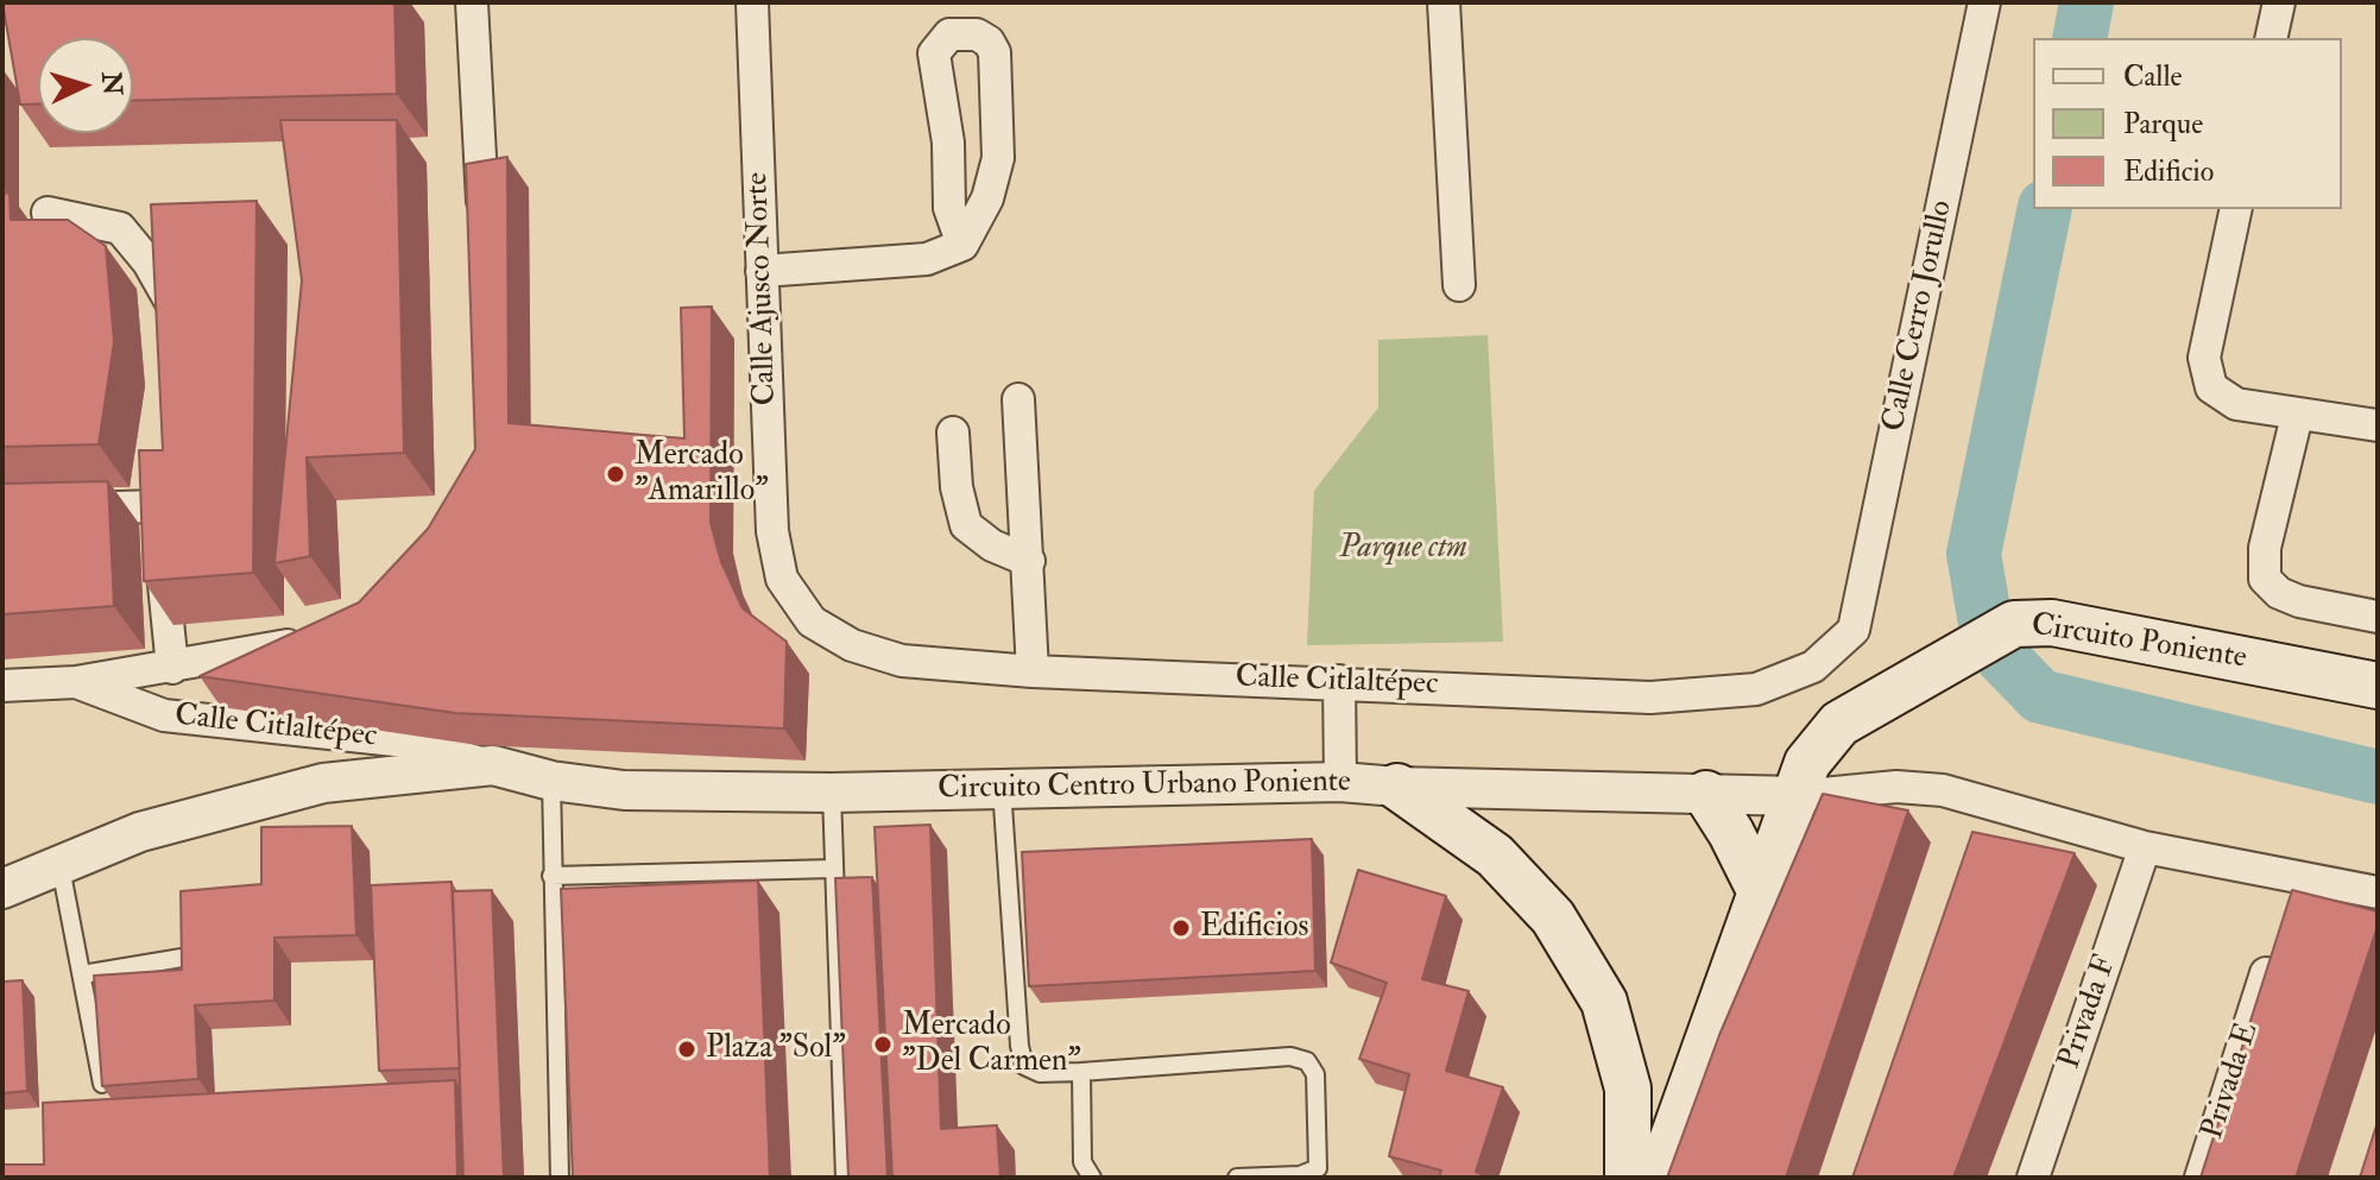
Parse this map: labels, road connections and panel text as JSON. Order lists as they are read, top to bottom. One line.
{"streets":{"main road":["Circuito Poniente"],"street":["Calle Ajusco Norte","Calle Cerro Jorullo","Calle Citlaltépec","Circuito Centro Urbano Poniente","Privada F","Privada E"]},"crossings":[["Calle Ajusco Norte","Calle Citlaltépec"],["Calle Cerro Jorullo","Calle Citlaltépec"],["Circuito Poniente","Circuito Centro Urbano Poniente"],["Calle Citlaltépec","Circuito Centro Urbano Poniente"]],"parks":["Parque ctm"],"places":["Mercado \"Amarillo\"","Edificios","Mercado \"Del Carmen\"","Plaza \"Sol\""],"legend":["Calle","Parque","Edificio"],"north":"right"}
